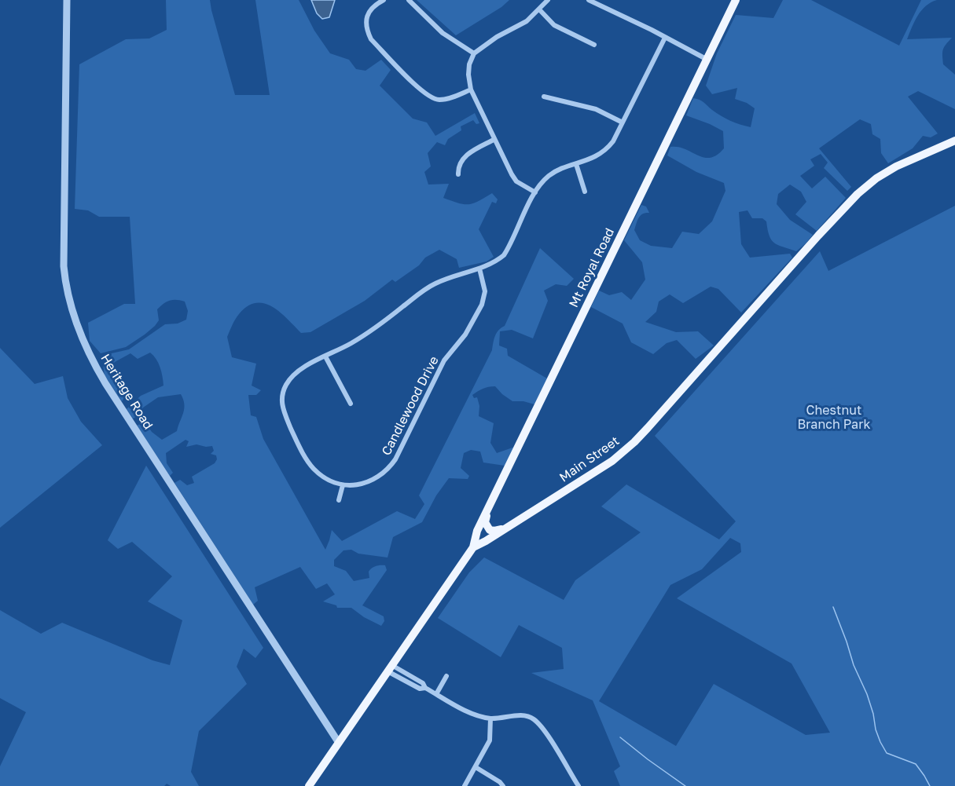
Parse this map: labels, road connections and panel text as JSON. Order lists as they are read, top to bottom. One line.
{"streets":{"main road":["Mt Royal Road","Main Street"],"street":["Heritage Road","Candlewood Drive"]},"crossings":[["Mt Royal Road","Main Street"],["Heritage Road","Main Street"]],"parks":["Chestnut Branch Park"]}
